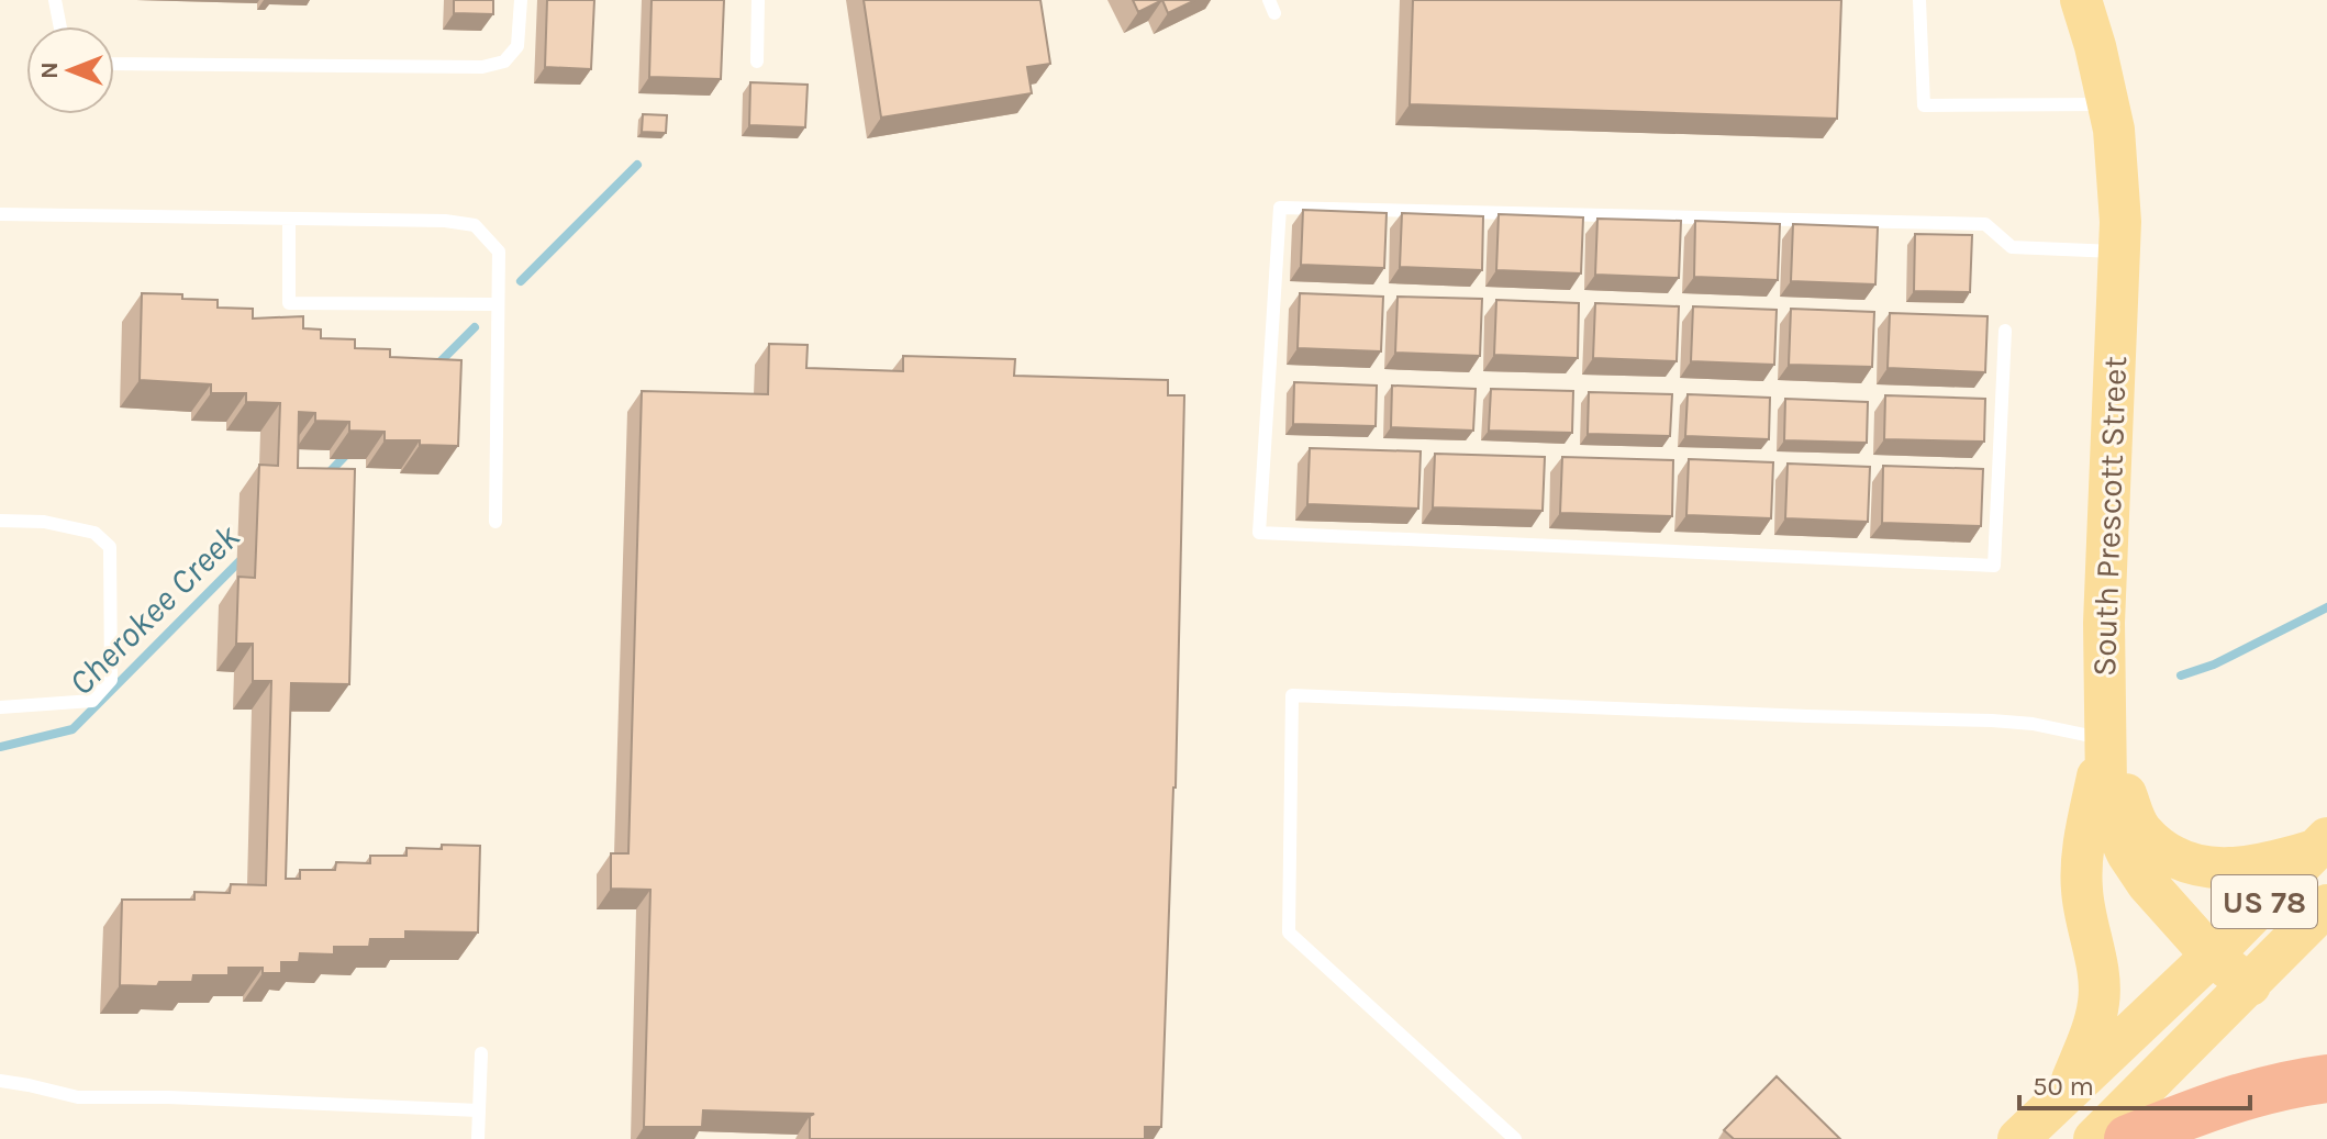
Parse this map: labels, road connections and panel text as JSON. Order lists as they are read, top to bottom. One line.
{"streets":{"main road":["South Prescott Street","US 78"]},"crossings":[["South Prescott Street","US 78"]],"water":["Cherokee Creek"],"scale_bar":"50 m","north":"left"}
